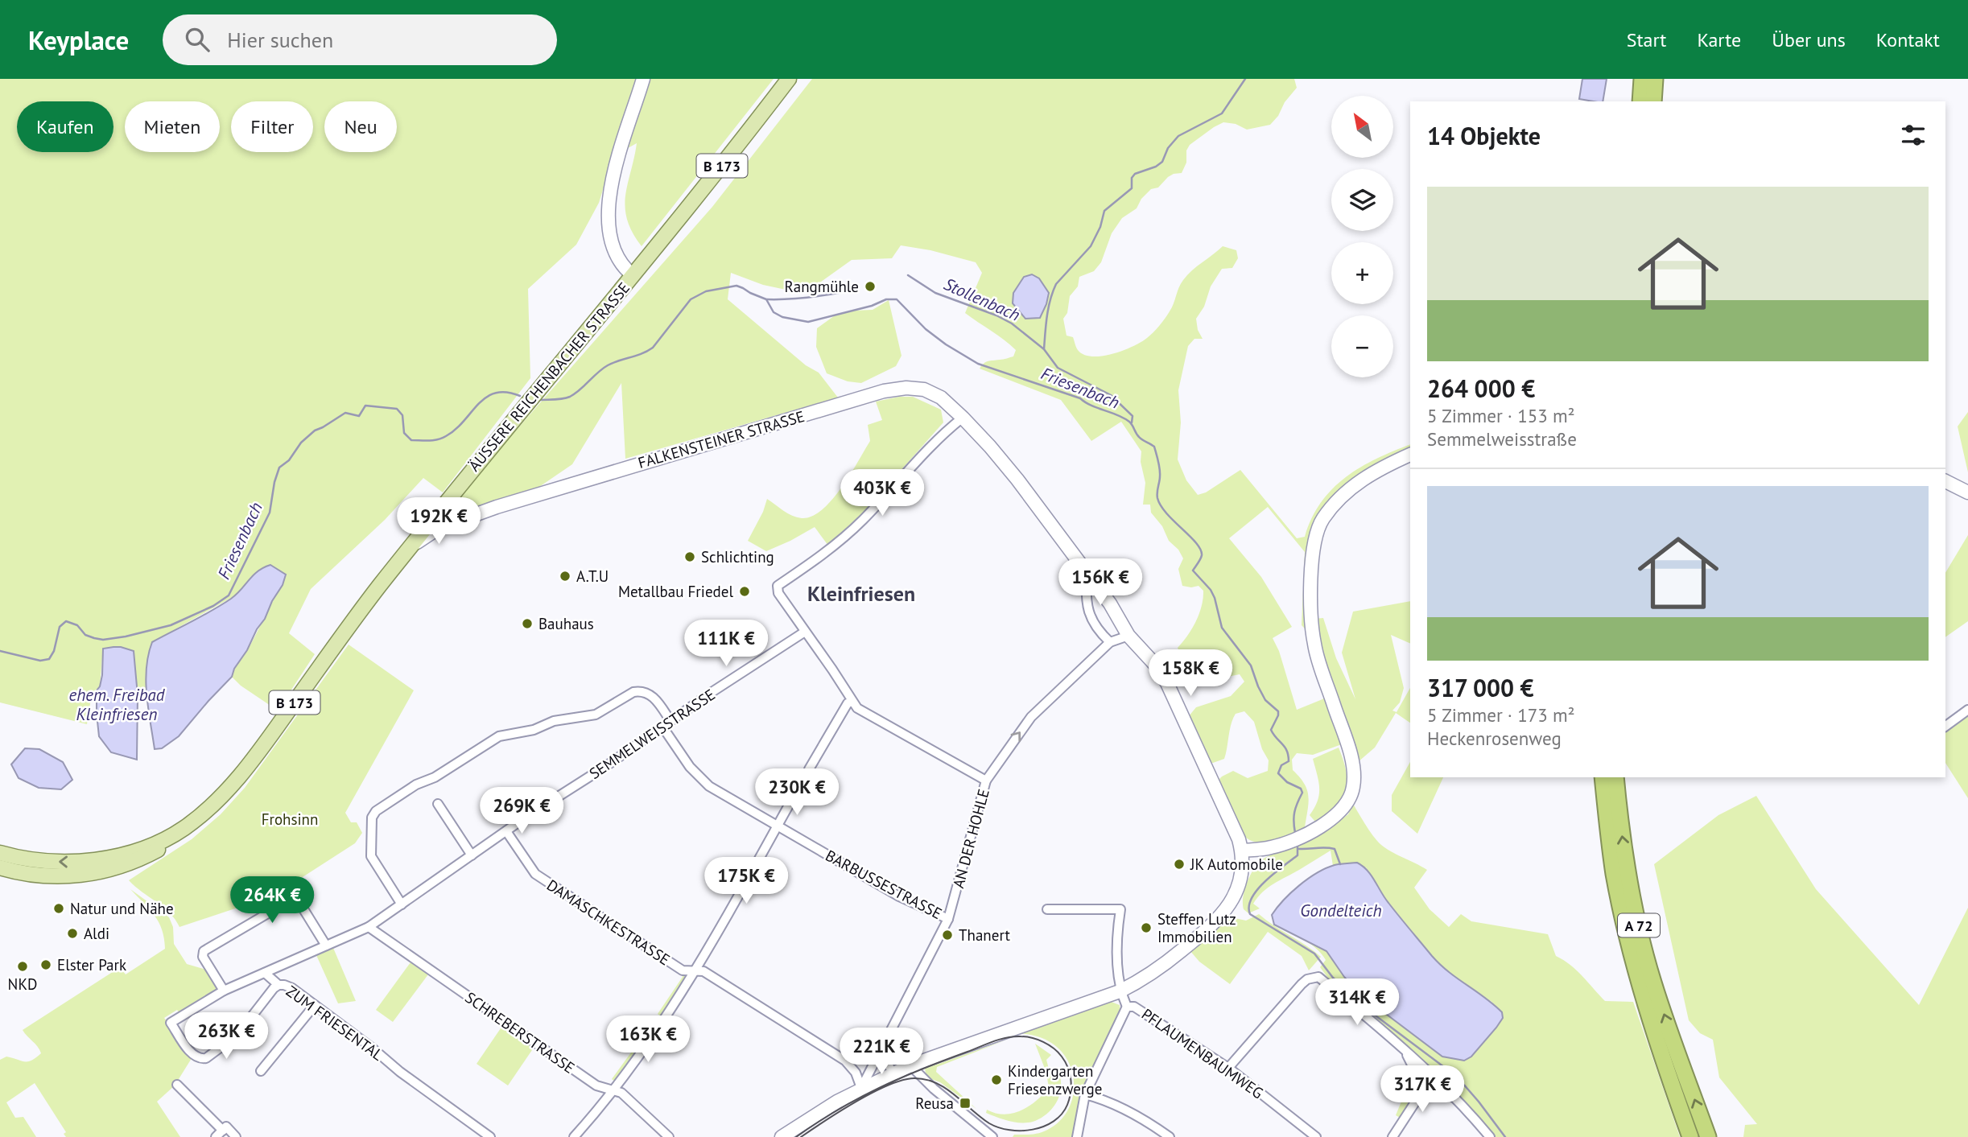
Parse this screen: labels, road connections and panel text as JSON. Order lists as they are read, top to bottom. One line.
{"streets":{"highway":["A 72"],"main road":["B 173","ÄUSSERE REICHENBACHER STRASSE","FALKENSTEINER STRASSE"],"street":["SEMMELWEISSTRASSE","AN DER HOHLE","BARBUSSESTRASSE","DAMASCHKESTRASSE","ZUM FRIESENTAL","SCHREBERSTRASSE","PFLAUMENBAUMWEG"]},"crossings":[["ÄUSSERE REICHENBACHER STRASSE","FALKENSTEINER STRASSE"],["FALKENSTEINER STRASSE","AN DER HOHLE"],["FALKENSTEINER STRASSE","DAMASCHKESTRASSE"],["FALKENSTEINER STRASSE","PFLAUMENBAUMWEG"],["SEMMELWEISSTRASSE","BARBUSSESTRASSE"],["SEMMELWEISSTRASSE","DAMASCHKESTRASSE"],["SEMMELWEISSTRASSE","ZUM FRIESENTAL"],["SEMMELWEISSTRASSE","SCHREBERSTRASSE"],["AN DER HOHLE","BARBUSSESTRASSE"],["AN DER HOHLE","DAMASCHKESTRASSE"]],"districts":["Kleinfriesen"],"water":["Stollenbach","Friesenbach","ehem. Freibad Kleinfriesen","Gondelteich"],"parks":["Frohsinn"],"places":{"other":["Rangmühle","Schlichting","A.T.U","Metallbau Friedel","Bauhaus","JK Automobile","Natur und Nähe","Steffen Lutz Immobilien","Aldi","Thanert","Elster Park","NKD","Kindergarten Friesenzwerge"],"transit":["Reusa"]},"north":"top left","page":{"header":"Keyplace","search":"Hier suchen","nav":["Start","Karte","Über uns","Kontakt"],"map_buttons":["+","−"],"chip":["Kaufen","Mieten","Filter","Neu"],"heading":"14 Objekte","list":[{"name":"264 000 €","note":"5 Zimmer · 153 m² · Semmelweisstraße"},{"name":"317 000 €","note":"5 Zimmer · 173 m² · Heckenrosenweg"}],"price":["403K €","192K €","156K €","111K €","158K €","230K €","269K €","175K €","264K €","314K €","263K €","163K €","221K €","317K €"]}}
